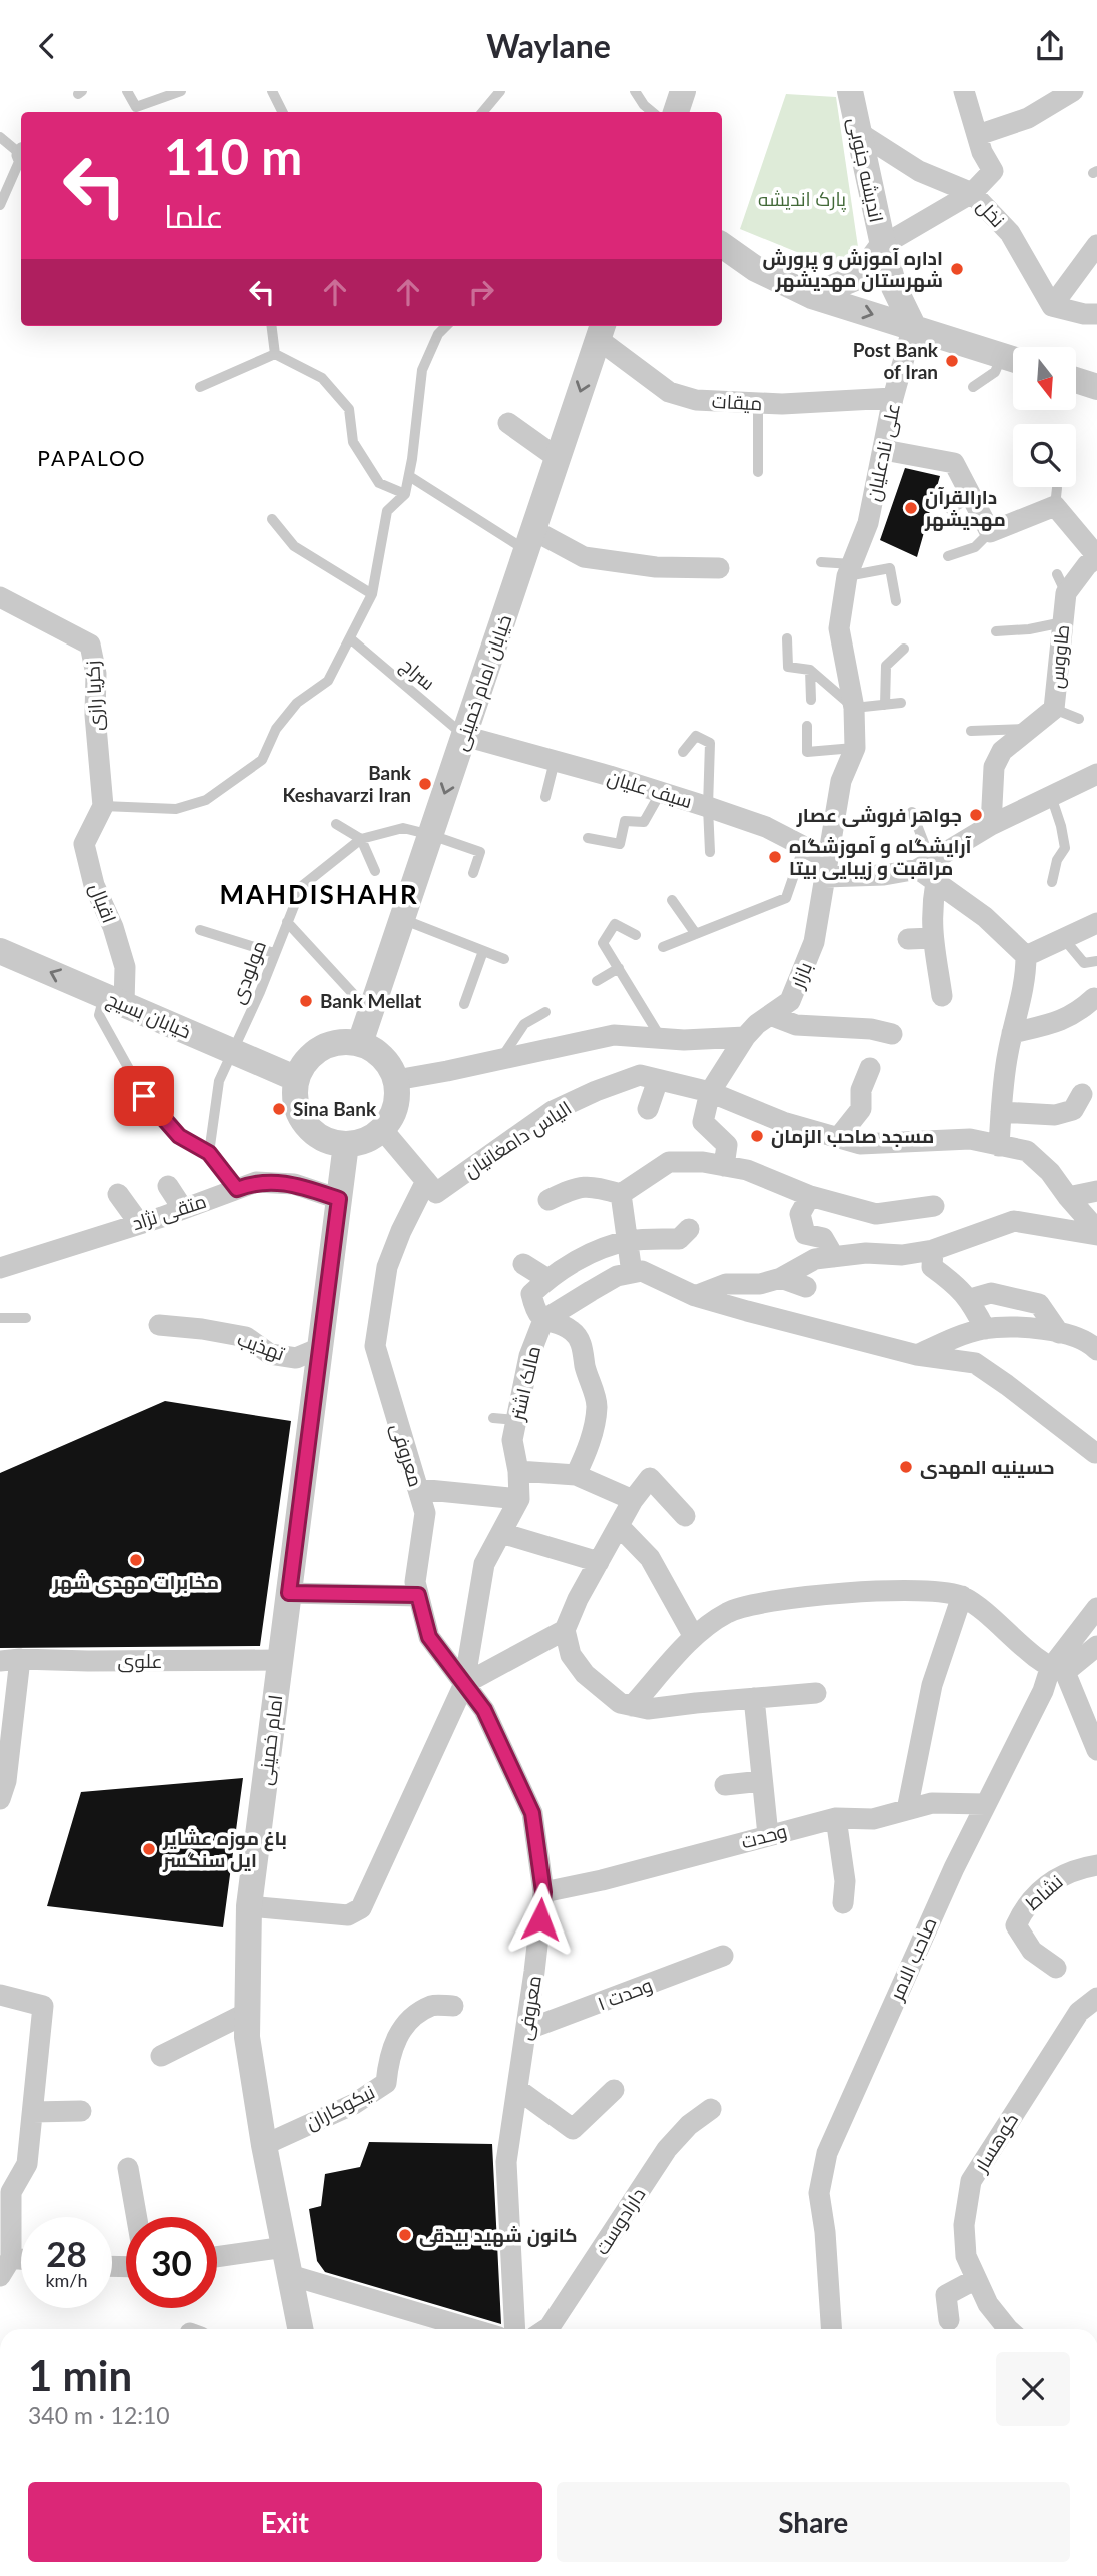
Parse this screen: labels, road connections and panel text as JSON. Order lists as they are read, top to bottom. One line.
{"streets":{"street":["اندیشه جنوبی","نخل","میقات","علی نادعلیان","طاووس","خیابان امام خمینی","زکریا رازی","سیف علیان","اقبال","بازار","خیابان بسیج","الیاس دامغانیان","متقی نژاد","تهذیب","مالک اشتر","معروفی","علوی","امام خمینی","وحدت","نشاط","صاحب الامر","وحدت ۱","نیکوکاران","کوهسار","دارادوست"],"lane":["سراج","مولودی"]},"crossings":[["اندیشه جنوبی","نخل"],["اندیشه جنوبی","علی نادعلیان"],["میقات","علی نادعلیان"],["میقات","خیابان امام خمینی"],["علی نادعلیان","بازار"],["سراج","خیابان امام خمینی"],["سراج","سیف علیان"],["خیابان امام خمینی","سیف علیان"],["خیابان امام خمینی","مولودی"],["خیابان امام خمینی","خیابان بسیج"],["خیابان امام خمینی","امام خمینی"],["زکریا رازی","اقبال"],["سیف علیان","بازار"],["اقبال","خیابان بسیج"],["مولودی","خیابان بسیج"],["بازار","الیاس دامغانیان"],["خیابان بسیج","امام خمینی"],["الیاس دامغانیان","معروفی"],["متقی نژاد","امام خمینی"],["تهذیب","امام خمینی"],["مالک اشتر","معروفی"],["مالک اشتر","امام خمینی"],["معروفی","وحدت"],["معروفی","وحدت ۱"],["علوی","امام خمینی"],["امام خمینی","نیکوکاران"],["وحدت","صاحب الامر"]],"one_way":["خیابان بسیج"],"districts":["PAPALOO","MAHDISHAHR"],"parks":["پارک اندیشه"],"places":["اداره آموزش و پرورش شهرستان مهدیشهر","Post Bank of Iran","دارالقرآن مهدیشهر","Bank Keshavarzi Iran","جواهر فروشی عصار","آرایشگاه و آموزشگاه مراقبت و زیبایی بیتا","Bank Mellat","Sina Bank","مسجد صاحب الزمان","حسینیه المهدی","مخابرات مهدی شهر","باغ موزه عشایر ایل سنگسر","کانون شهید بیدقی"],"north":"bottom","page":{"header":"Waylane","turn":["110 m","علما"],"speed":"28 km/h","limit":"30","heading":["1 min","340 m · 12:10"],"buttons":["Exit","Share"]}}
